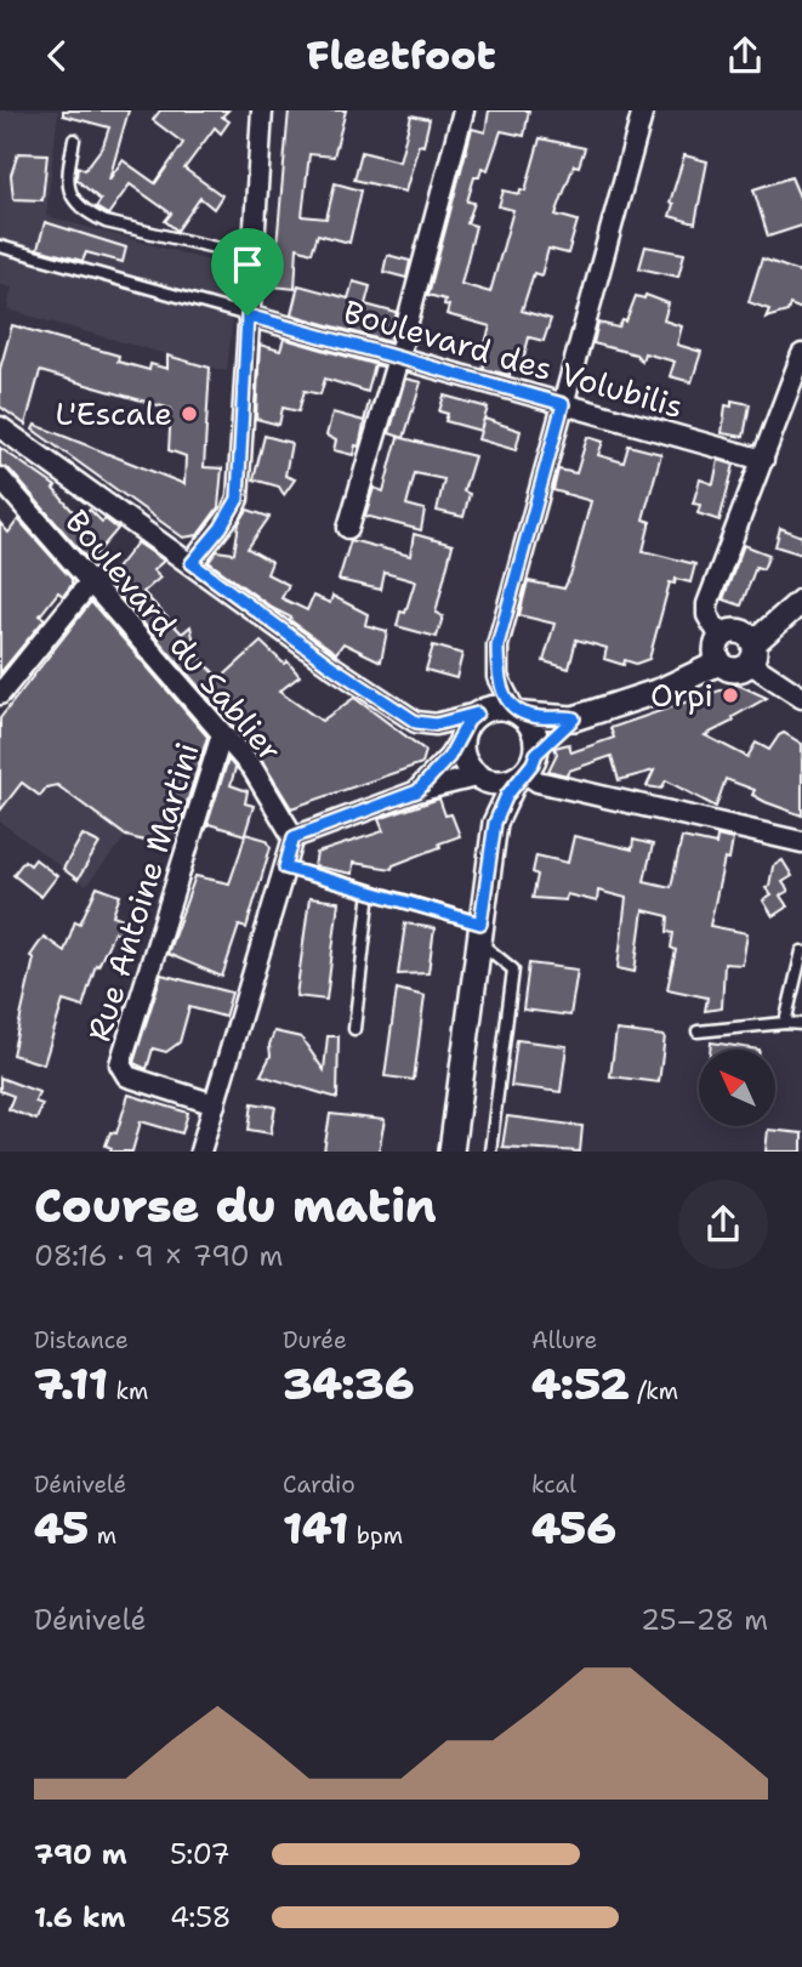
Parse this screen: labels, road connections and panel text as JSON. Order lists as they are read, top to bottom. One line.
{"streets":{"street":["Boulevard des Volubilis","Boulevard du Sablier","Rue Antoine Martini"]},"crossings":[["Boulevard du Sablier","Rue Antoine Martini"]],"places":["L'Escale","Orpi"],"north":"top left","page":{"header":"Fleetfoot","heading":["Course du matin","08:16 · 9 × 790 m"],"stats":[["Distance","7.11 km"],["Durée","34:36"],["Allure","4:52 /km"],["Dénivelé","45 m"],["Cardio","141 bpm"],["kcal","456"]],"chart":["Dénivelé","25–28 m"],"list":[{"name":"790 m","note":"5:07"},{"name":"1.6 km","note":"4:58"}]}}
